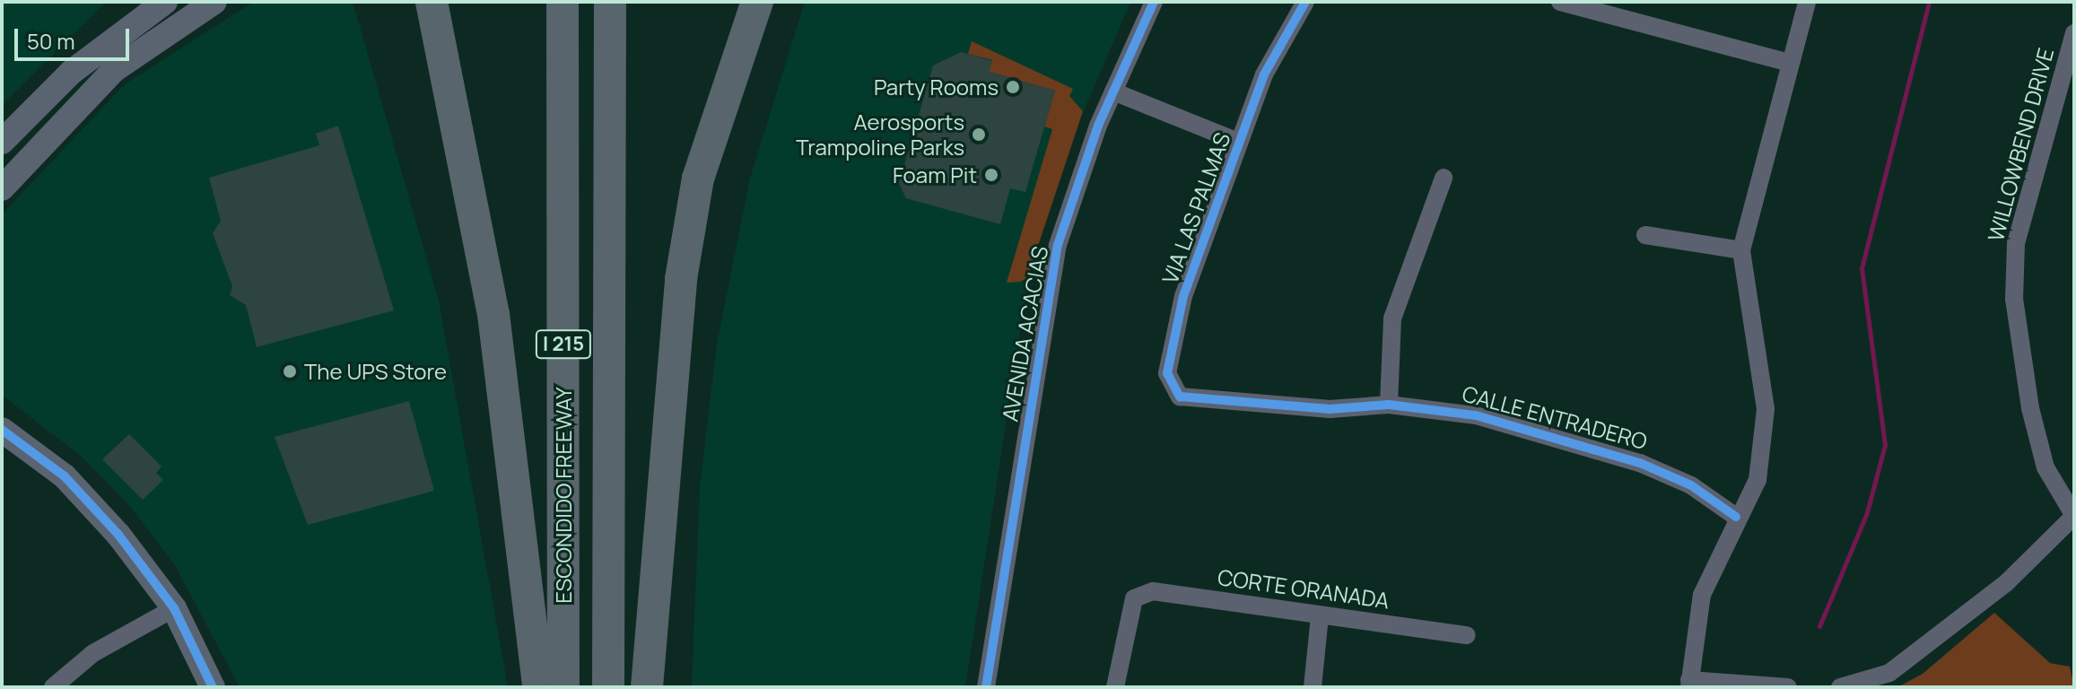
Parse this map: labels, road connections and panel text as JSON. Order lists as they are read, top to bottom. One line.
{"streets":{"highway":["I 215","ESCONDIDO FREEWAY"],"street":["WILLOWBEND DRIVE","VIA LAS PALMAS","AVENIDA ACACIAS","CALLE ENTRADERO","CORTE ORANADA"]},"crossings":[["VIA LAS PALMAS","CALLE ENTRADERO"]],"places":["Party Rooms","Aerosports Trampoline Parks","Foam Pit","The UPS Store"],"scale_bar":"50 m"}
